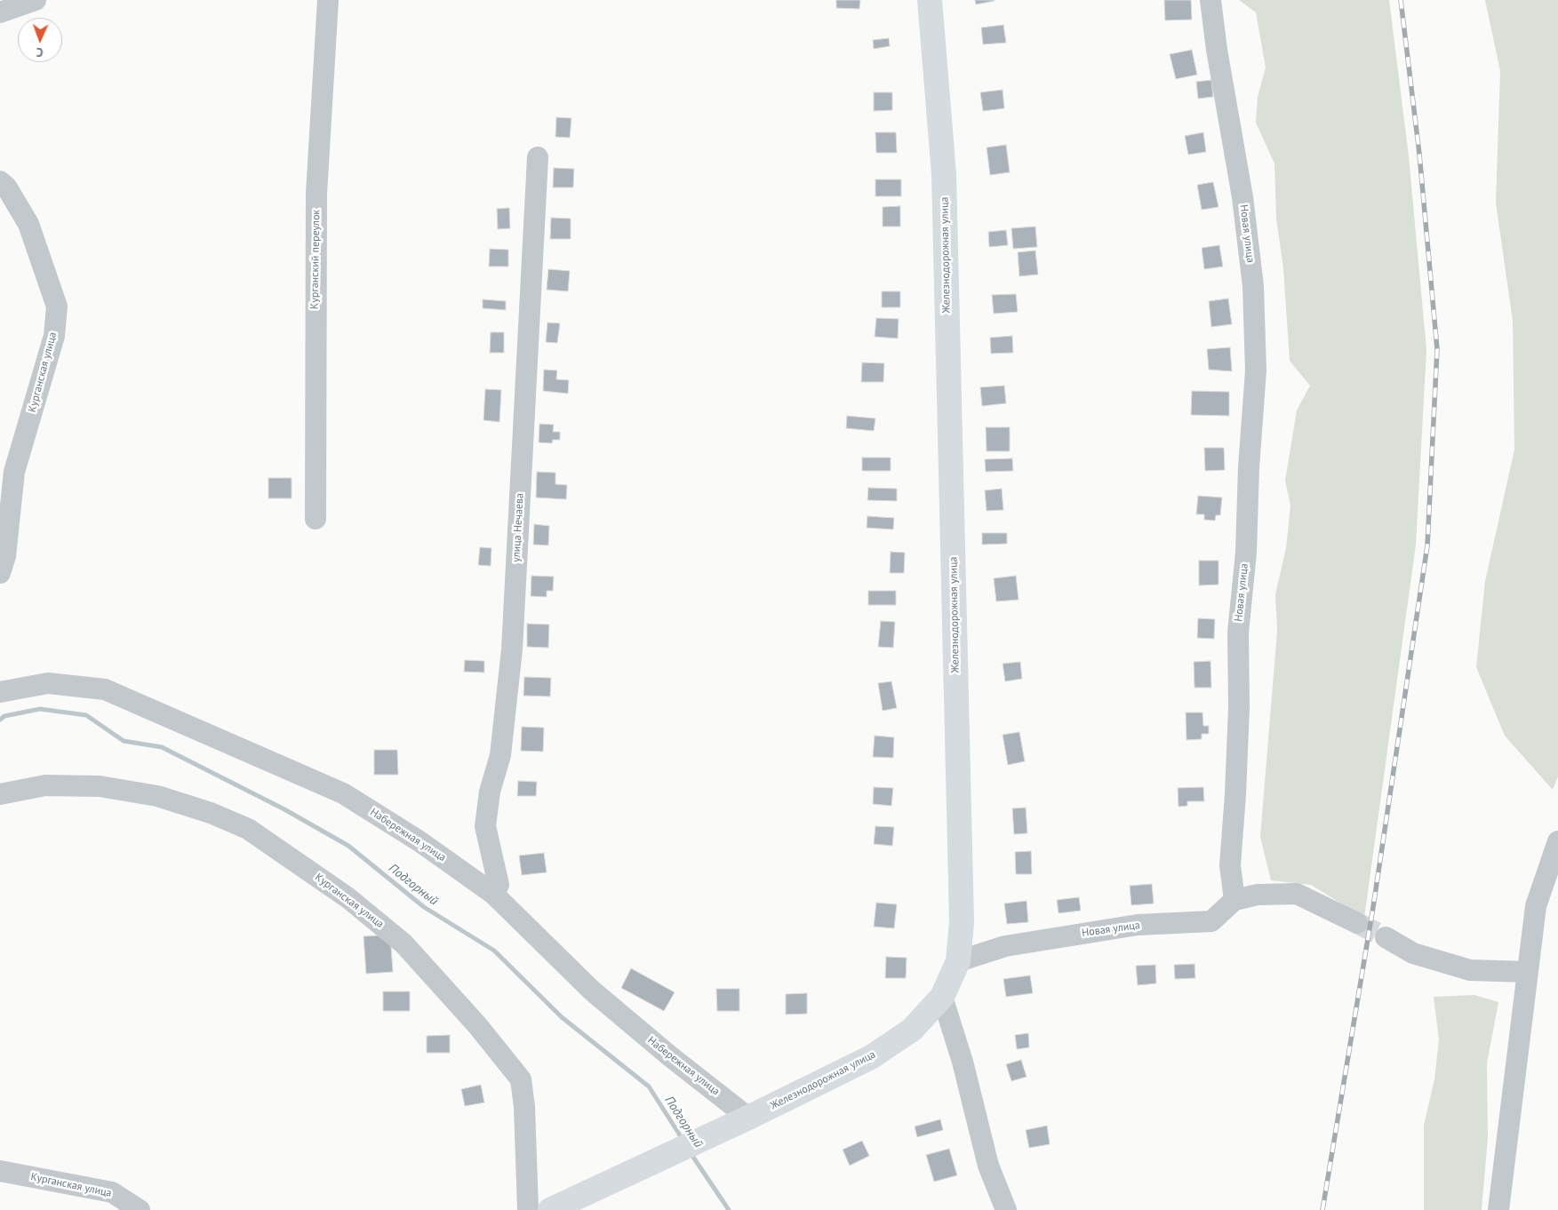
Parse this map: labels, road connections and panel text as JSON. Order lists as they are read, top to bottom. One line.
{"streets":{"main road":["Железнодорожная улица"],"street":["Новая улица","Курганский переулок","Курганская улица","улица Нечаева","Набережная улица"]},"crossings":[["Новая улица","Железнодорожная улица"],["Железнодорожная улица","Набережная улица"],["улица Нечаева","Набережная улица"]],"water":["Подгорный"],"north":"bottom"}
